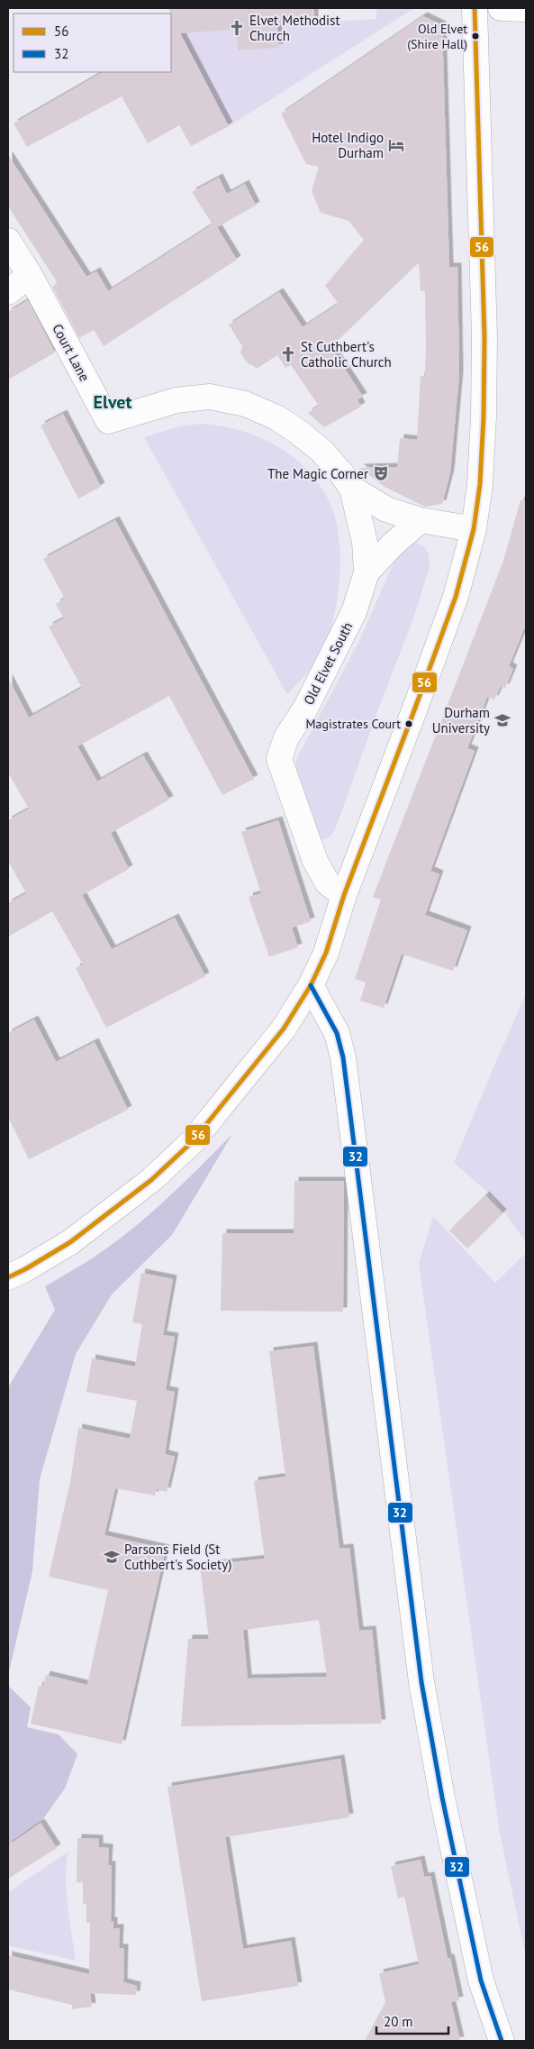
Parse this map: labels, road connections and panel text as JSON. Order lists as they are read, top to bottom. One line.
{"streets":{"street":["Court Lane","Old Elvet South"]},"crossings":[["Court Lane","Old Elvet South"]],"districts":["Elvet"],"places":{"church":["Elvet Methodist Church","St Cuthbert's Catholic Church"],"other":["Old Elvet (Shire Hall)","Magistrates Court"],"hotel":["Hotel Indigo Durham"],"theatre":["The Magic Corner"],"school or university":["Durham University","Parsons Field (St Cuthbert's Society)"]},"lines":["transit line 56","transit line 32"],"legend":["56","32"],"scale_bar":"20 m"}
